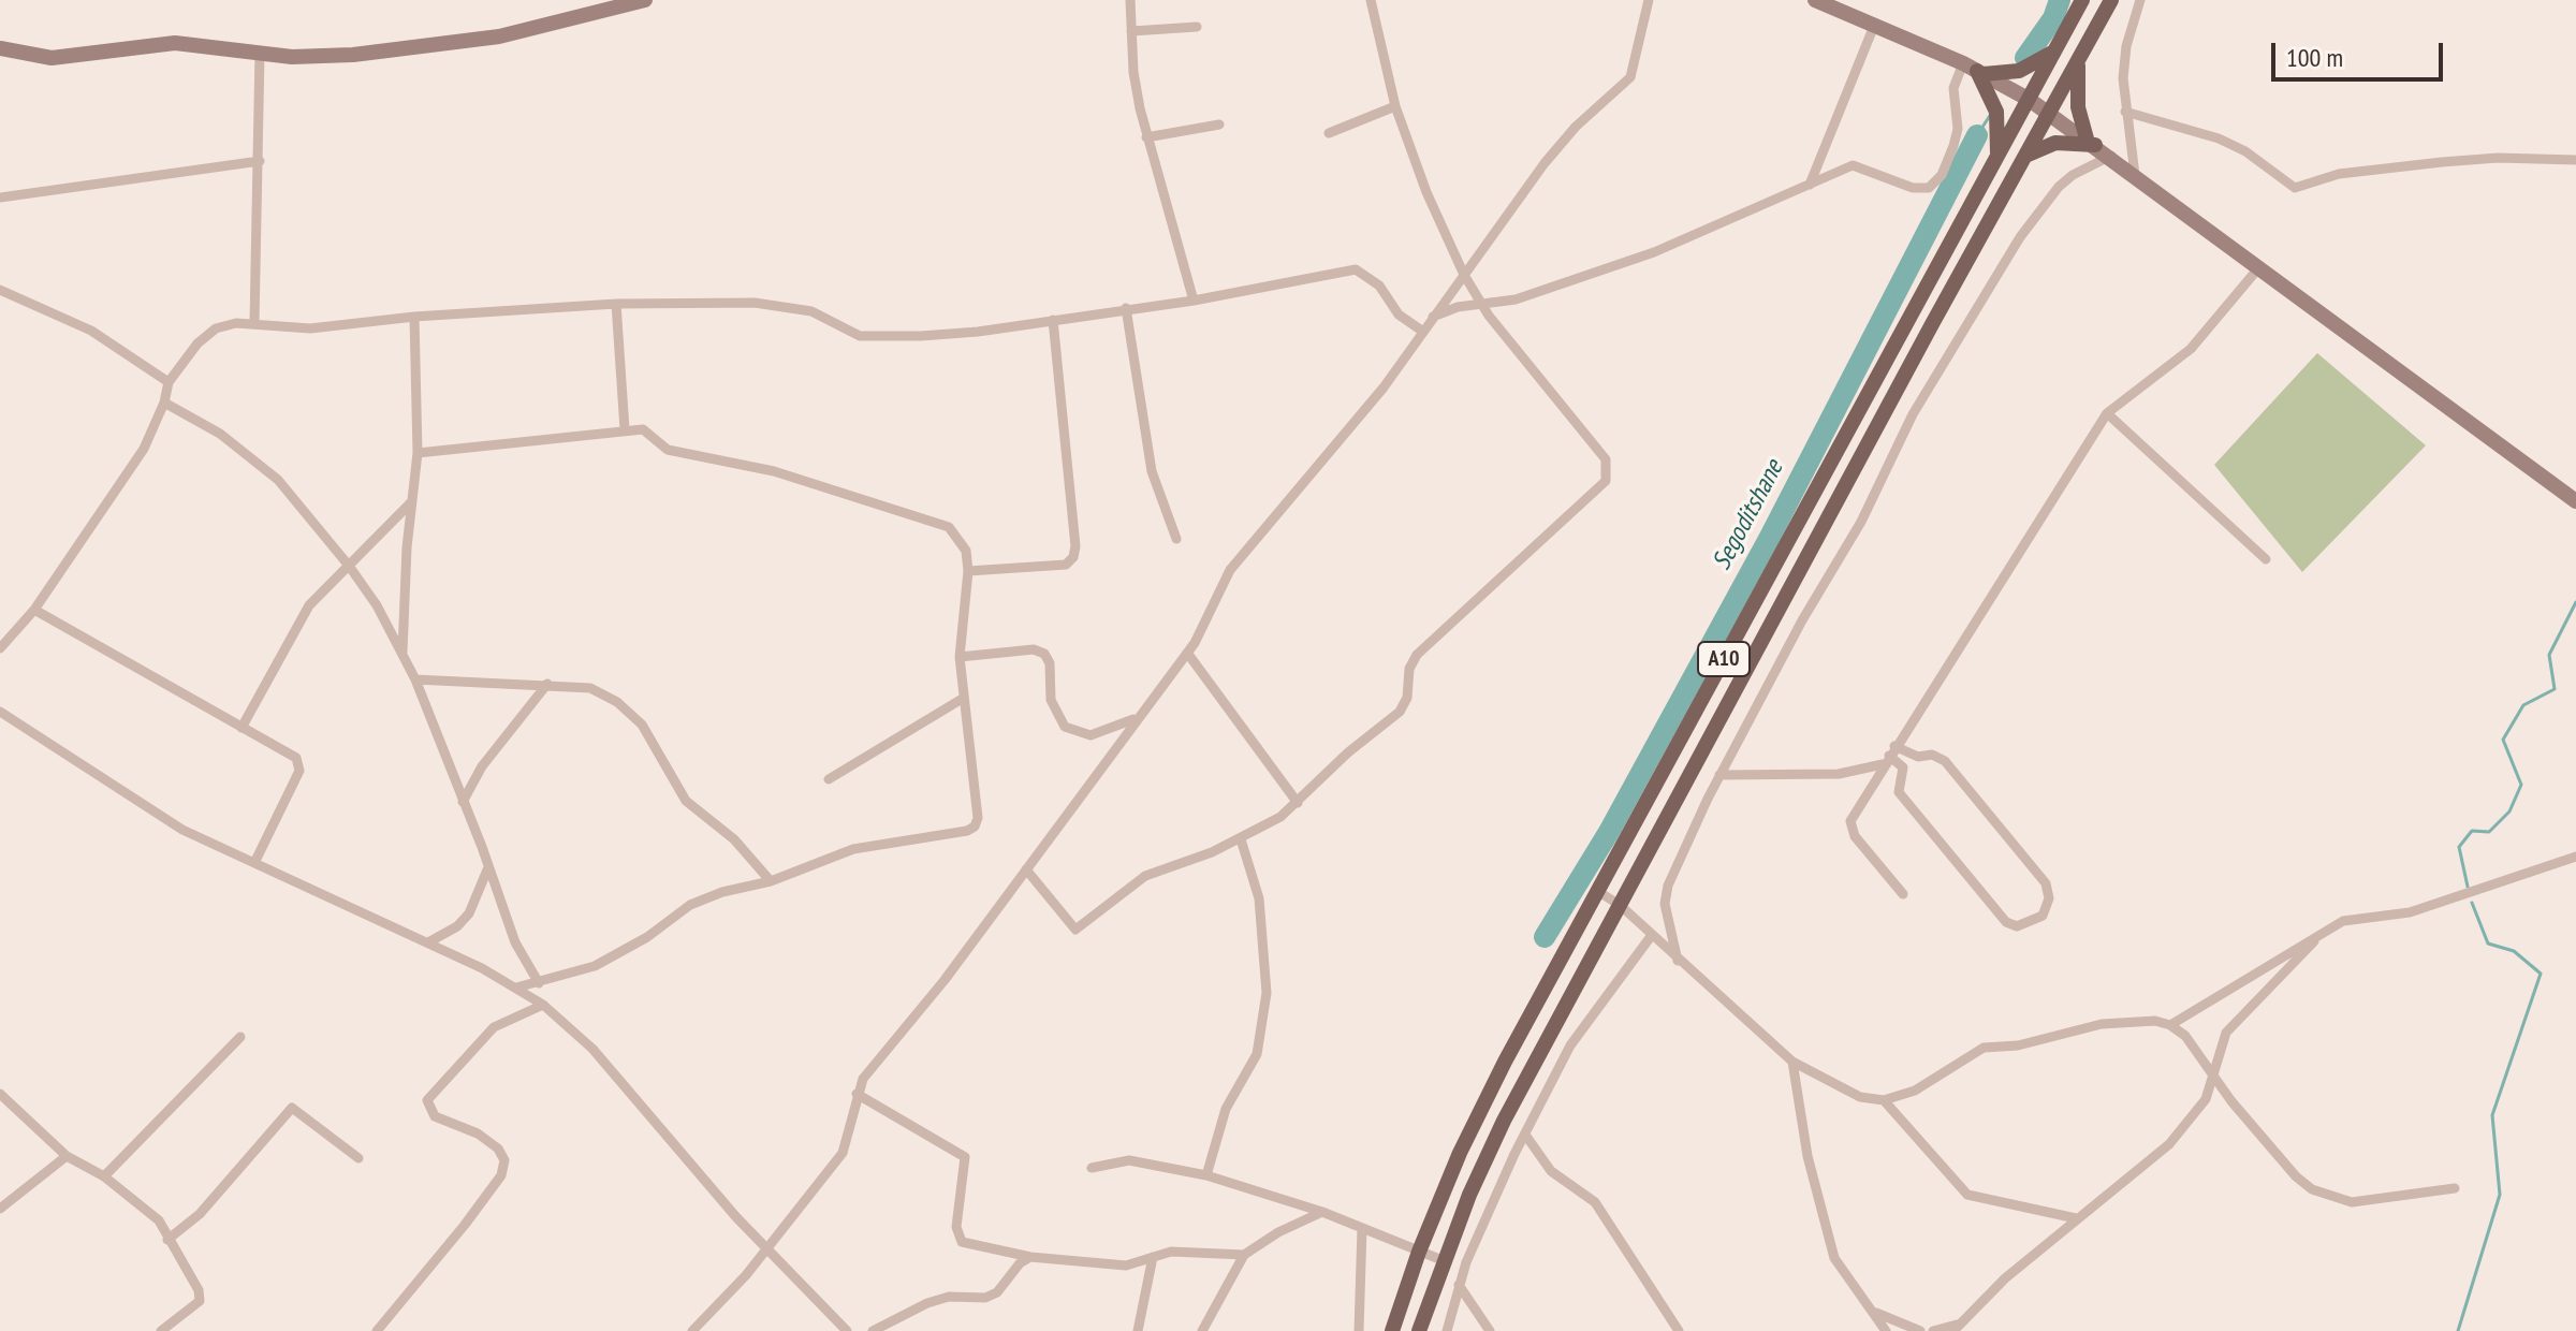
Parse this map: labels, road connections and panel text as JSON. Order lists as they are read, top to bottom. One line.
{"streets":{"main road":["A10"]},"water":["Segoditshane"],"scale_bar":"100 m"}
